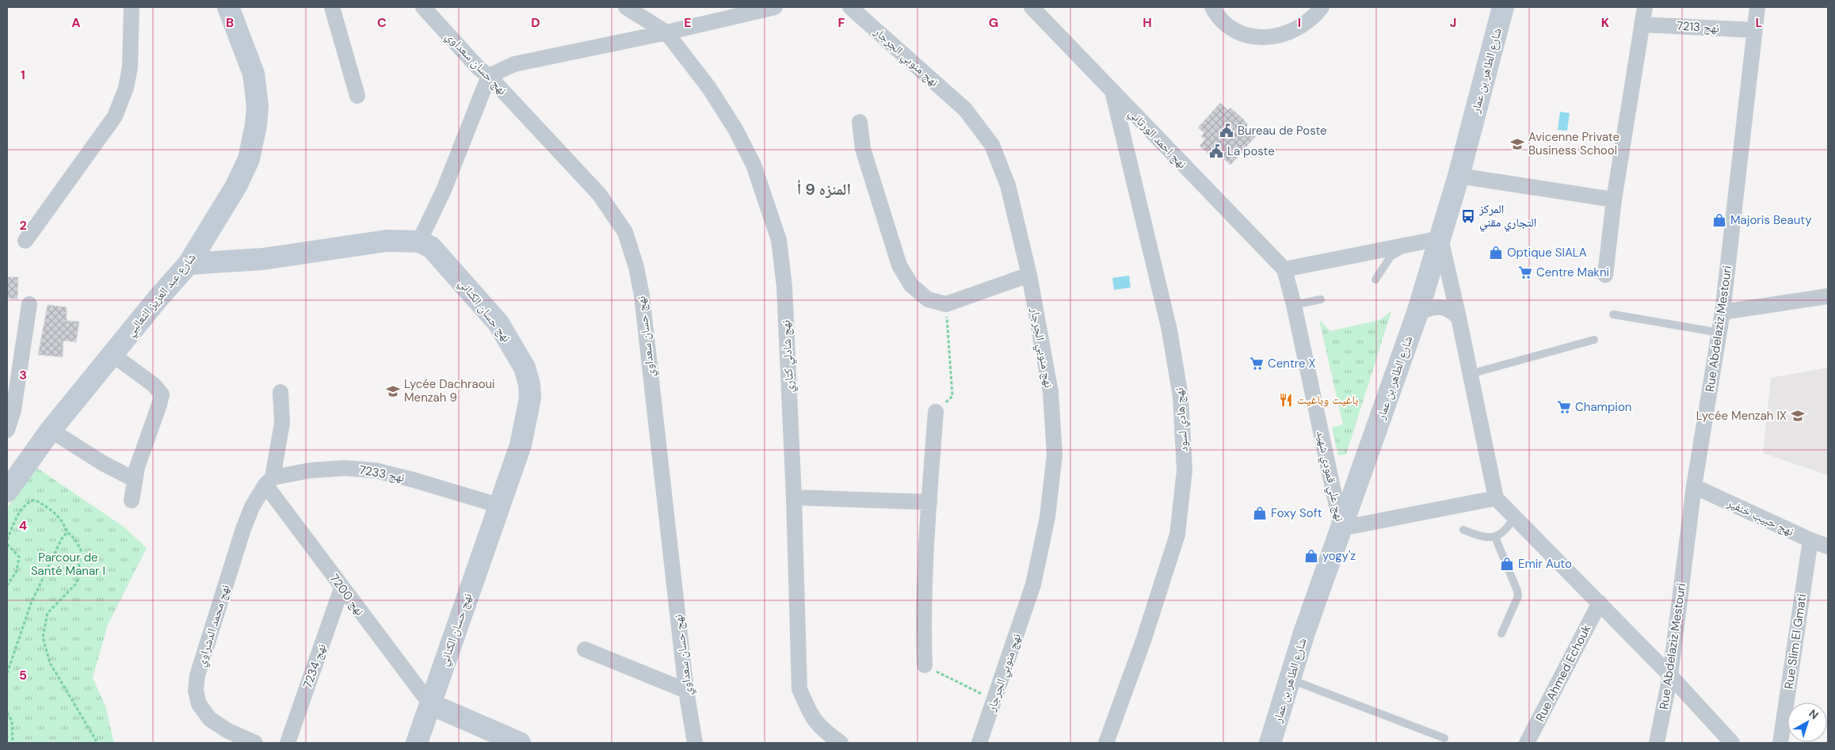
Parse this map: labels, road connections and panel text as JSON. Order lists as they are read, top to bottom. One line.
{"streets":{"street":["نهج 7213","نهج منوبي الجرجار","نهج حسان سعداوي","شارع الطاهر بن عمار","نهج احمد الورتاني","شارع عبد العزيز الثعالبي","نهج حسان الكناني","Rue Abdelaziz Mestouri","نهج شادلي كتاري","نهج هادي لسود","نهج 7233","نهج علي قمودي شهيد","نهج حبيب خنفير","نهج 7200","نهج محمد الدشراوي","Rue Slim El Gmati","نهج 7234","Rue Ahmed Echouk"]},"crossings":[["نهج 7213","Rue Abdelaziz Mestouri"],["شارع الطاهر بن عمار","نهج علي قمودي شهيد"],["نهج احمد الورتاني","نهج هادي لسود"],["نهج احمد الورتاني","نهج علي قمودي شهيد"],["نهج حسان الكناني","نهج 7233"],["نهج حسان الكناني","نهج 7200"],["Rue Abdelaziz Mestouri","نهج حبيب خنفير"],["نهج 7233","نهج 7200"],["نهج 7233","نهج محمد الدشراوي"],["نهج حبيب خنفير","Rue Slim El Gmati"],["نهج 7200","نهج محمد الدشراوي"],["نهج 7200","نهج 7234"]],"districts":["المنزه 9 أ"],"parks":["Parcour de Santé Manar I"],"places":{"public building":["Bureau de Poste","La poste"],"school or university":["Avicenne Private Business School","Lycée Dachraoui Menzah 9","Lycée Menzah IX"],"bus stop":["المركز التجاري مقني"],"shop":["Majoris Beauty","Optique SIALA","Foxy Soft","yogy'z","Emir Auto"],"supermarket":["Centre Makni","Centre X","Champion"],"restaurant":["باغيت وباغيت"]},"north":"top right","grid":{"columns":["A","B","C","D","E","F","G","H","I","J","K","L"],"rows":["1","2","3","4","5"]}}
